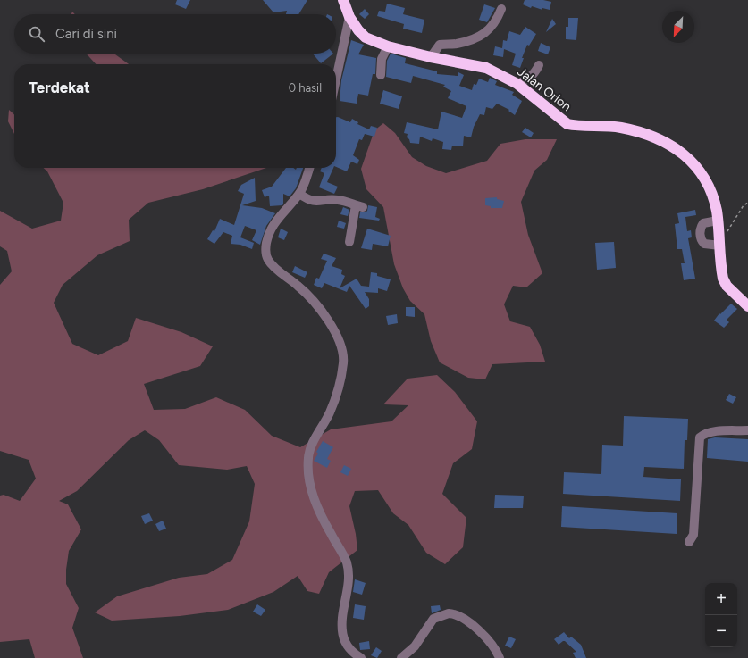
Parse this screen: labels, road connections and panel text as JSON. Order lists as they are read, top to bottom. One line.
{"streets":{"highway":["Jalan Orion"]},"north":"bottom left","page":{"search":"Cari di sini","heading":["Terdekat","0 hasil"],"map_buttons":["+","−"]}}
